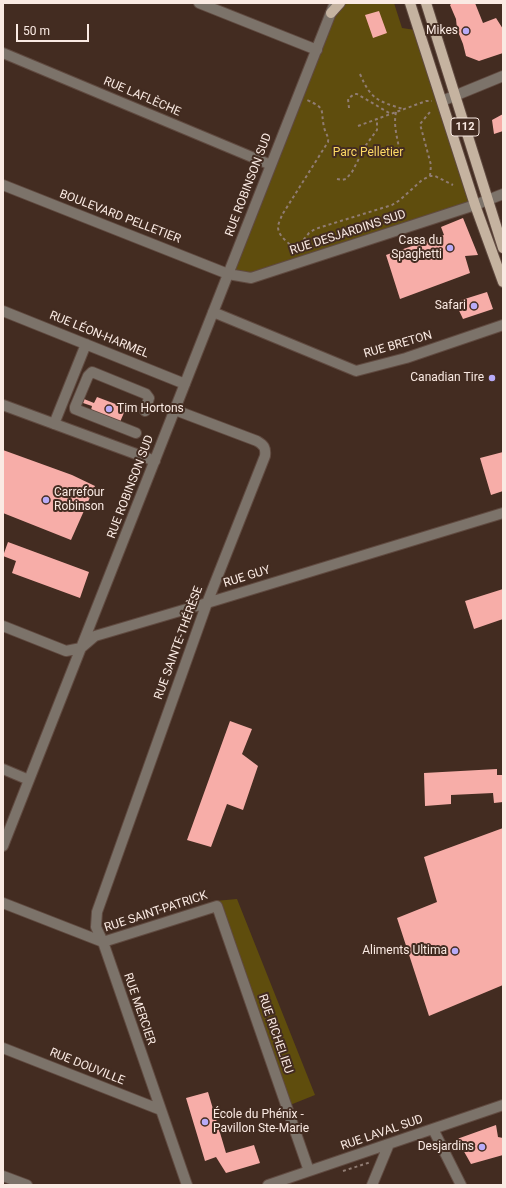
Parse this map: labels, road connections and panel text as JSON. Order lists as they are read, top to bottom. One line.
{"streets":{"main road":["112"],"street":["RUE LAFLÈCHE","RUE ROBINSON SUD","BOULEVARD PELLETIER","RUE DESJARDINS SUD","RUE LÉON-HARMEL","RUE BRETON","RUE GUY","RUE SAINTE-THÉRÈSE","RUE SAINT-PATRICK","RUE MERCIER","RUE RICHELIEU","RUE DOUVILLE","RUE LAVAL SUD"]},"crossings":[["RUE LAFLÈCHE","RUE ROBINSON SUD"],["112","RUE DESJARDINS SUD"],["RUE ROBINSON SUD","BOULEVARD PELLETIER"],["RUE ROBINSON SUD","RUE DESJARDINS SUD"],["RUE ROBINSON SUD","RUE LÉON-HARMEL"],["RUE ROBINSON SUD","RUE BRETON"],["RUE ROBINSON SUD","RUE GUY"],["RUE ROBINSON SUD","RUE SAINTE-THÉRÈSE"],["BOULEVARD PELLETIER","RUE DESJARDINS SUD"],["RUE GUY","RUE SAINTE-THÉRÈSE"],["RUE SAINTE-THÉRÈSE","RUE SAINT-PATRICK"],["RUE SAINTE-THÉRÈSE","RUE MERCIER"],["RUE SAINT-PATRICK","RUE MERCIER"],["RUE SAINT-PATRICK","RUE RICHELIEU"],["RUE MERCIER","RUE DOUVILLE"],["RUE RICHELIEU","RUE LAVAL SUD"]],"parks":["Parc Pelletier"],"places":["Mikes","Casa du Spaghetti","Safari","Canadian Tire","Tim Hortons","Carrefour Robinson","Aliments Ultima","École du Phénix - Pavillon Ste-Marie","Desjardins"],"scale_bar":"50 m"}
